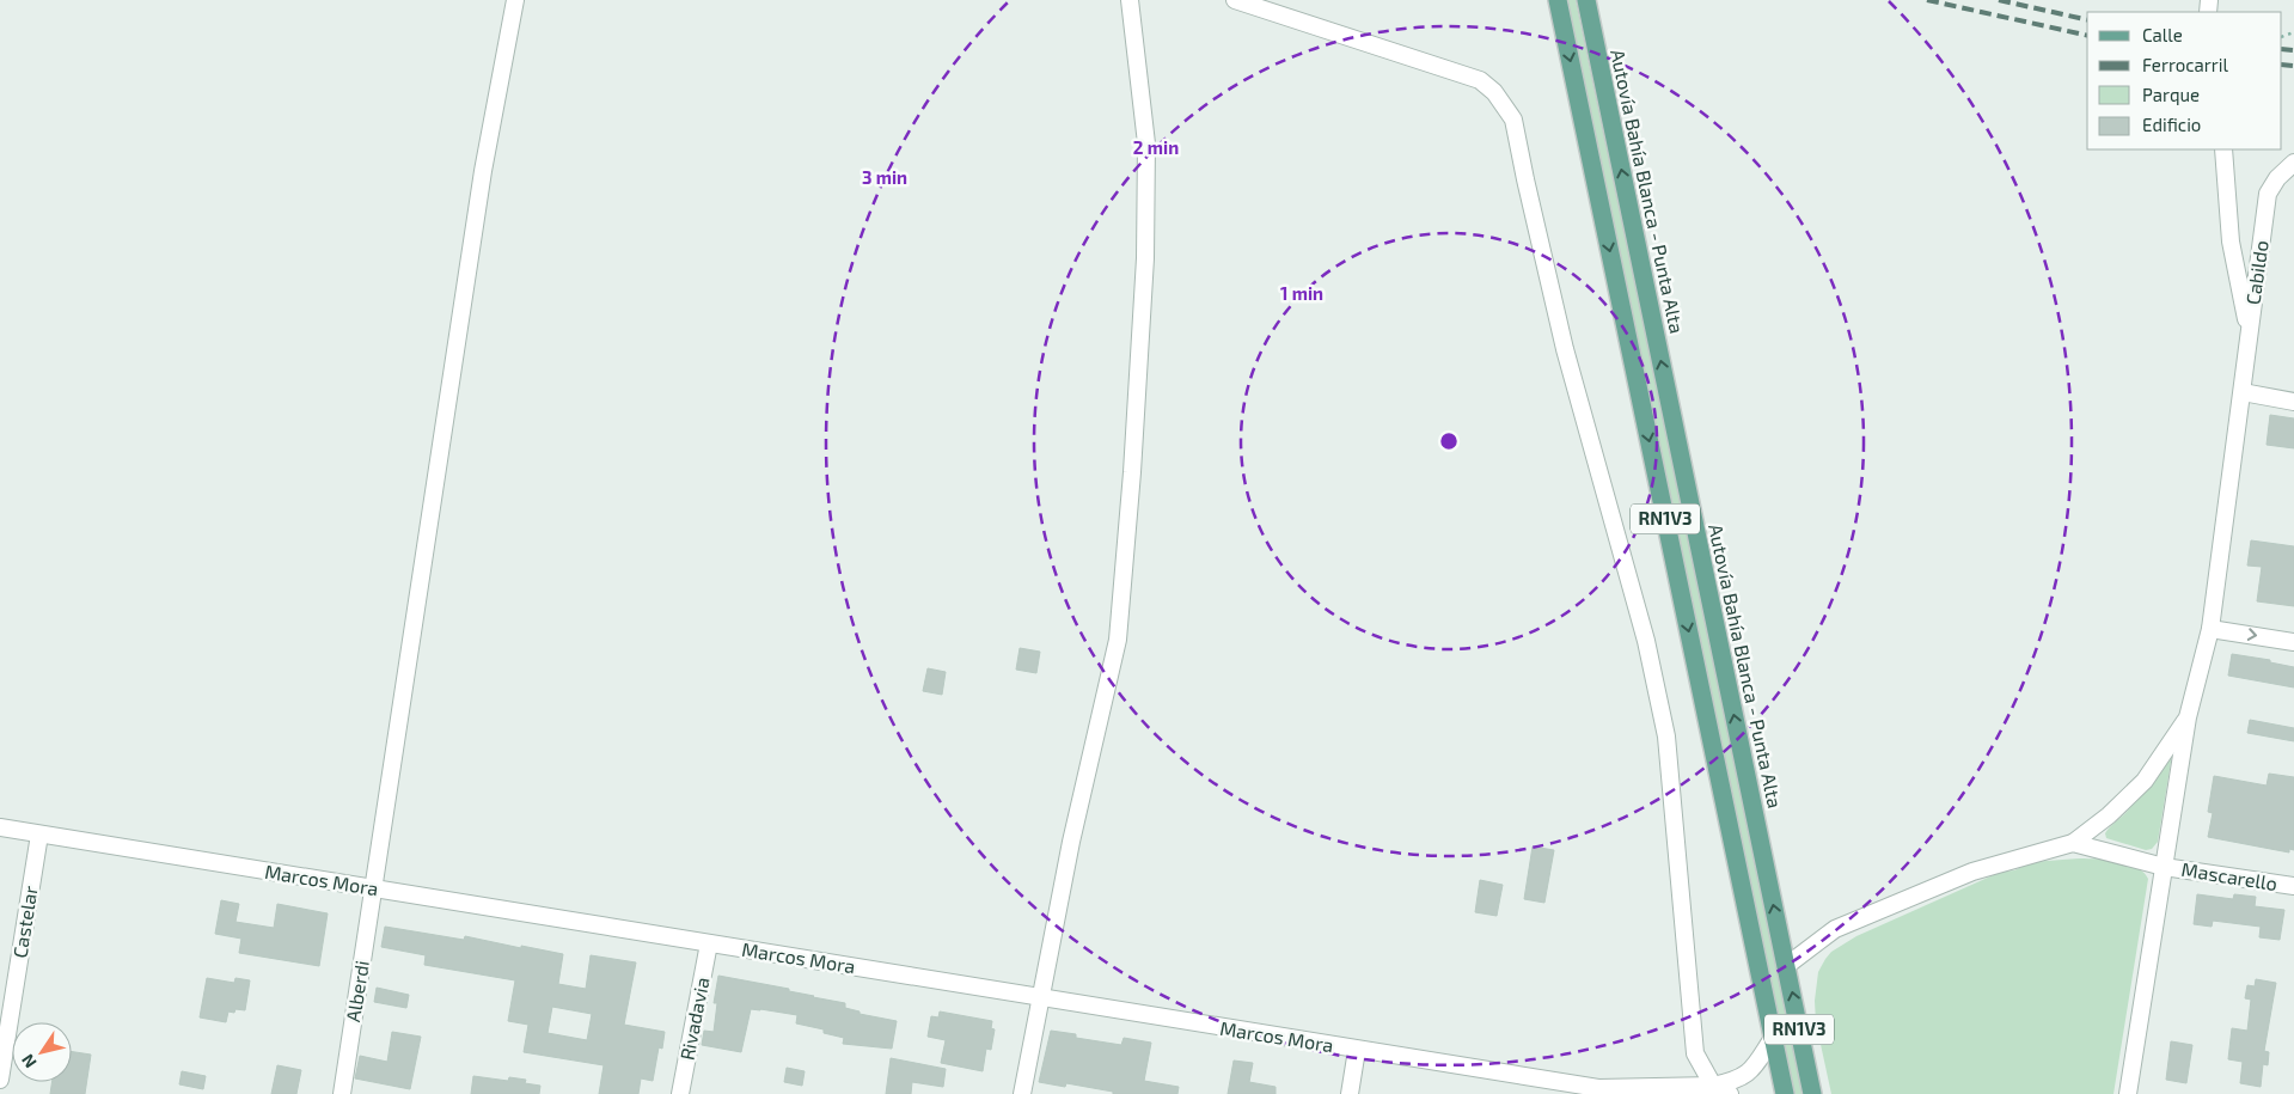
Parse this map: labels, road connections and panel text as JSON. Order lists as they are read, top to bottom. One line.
{"streets":{"main road":["Autovía Bahía Blanca - Punta Alta","RN1V3"],"street":["Cabildo","Mascarello","Marcos Mora","Castelar","Alberdi","Rivadavia"]},"crossings":[["Marcos Mora","Castelar"],["Marcos Mora","Alberdi"],["Marcos Mora","Rivadavia"]],"legend":["Calle","Ferrocarril","Parque","Edificio"],"north":"bottom left","rings":["2 min","3 min","1 min"]}
